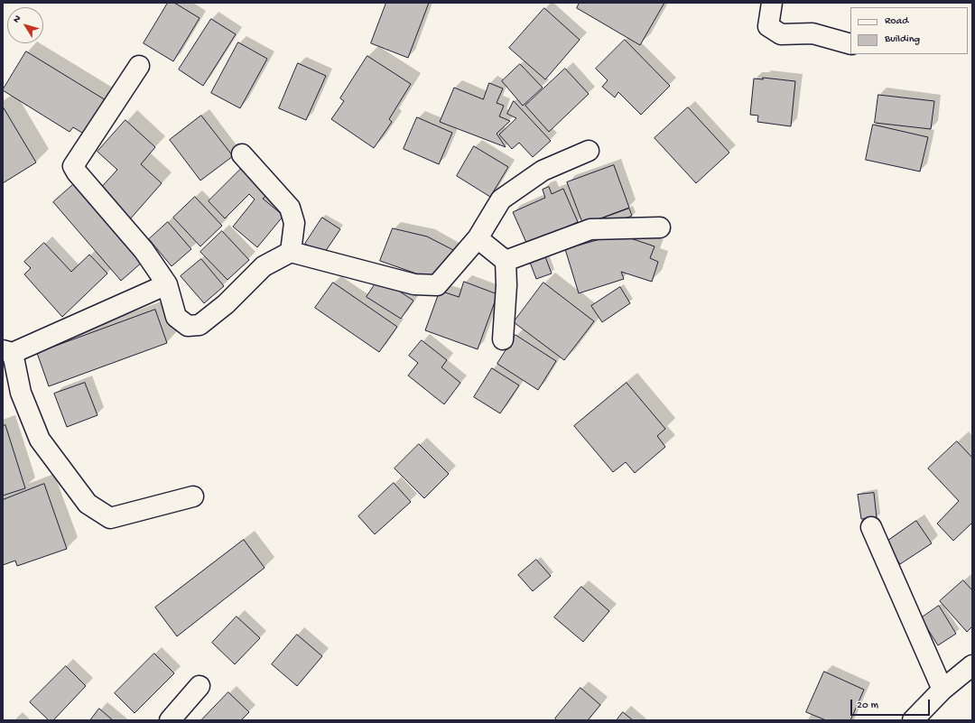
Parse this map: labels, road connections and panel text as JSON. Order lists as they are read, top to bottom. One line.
{"legend":["Road","Building"],"scale_bar":"20 m","north":"top left"}
